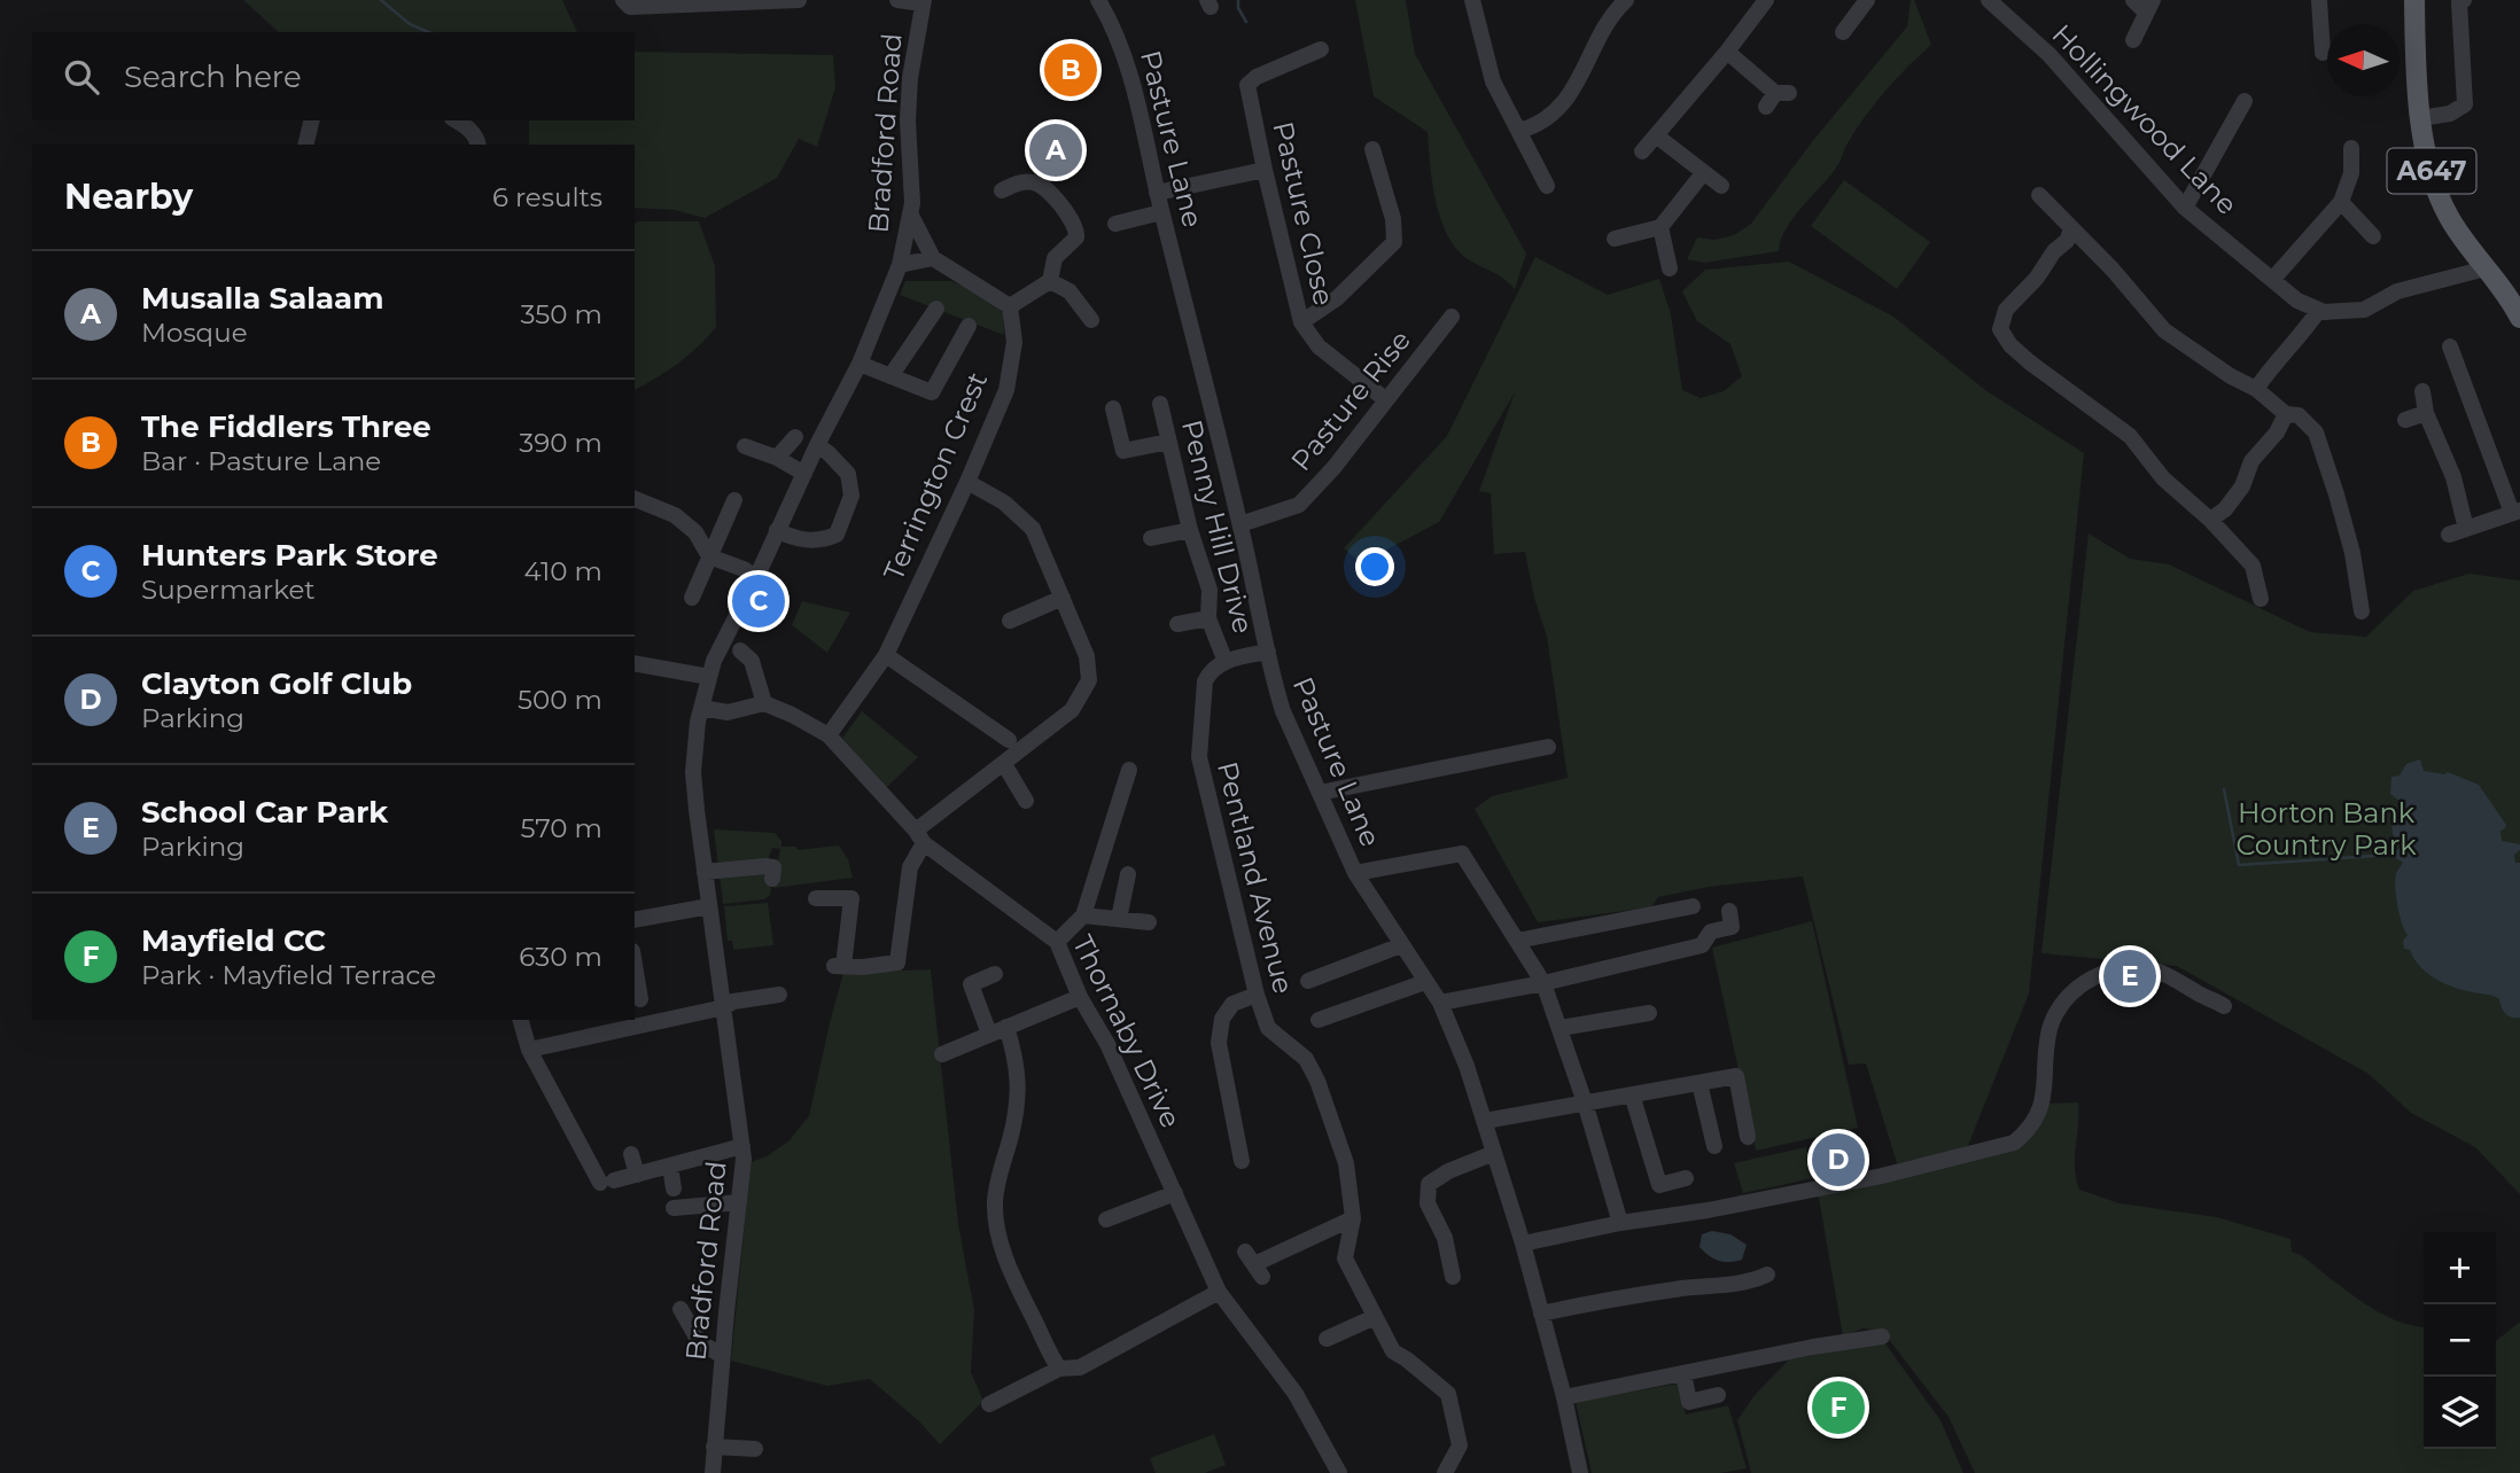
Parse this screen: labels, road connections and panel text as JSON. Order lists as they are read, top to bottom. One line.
{"streets":{"main road":["A647"],"street":["Hollingwood Lane","Bradford Road","Pasture Lane","Pasture Close","Pasture Rise","Terrington Crest","Penny Hill Drive","Pentland Avenue","Thornaby Drive"]},"crossings":[["Hollingwood Lane","A647"],["Pasture Lane","Pasture Rise"],["Pasture Close","Pasture Rise"],["Terrington Crest","Thornaby Drive"],["Penny Hill Drive","Pentland Avenue"]],"parks":["Horton Bank Country Park"],"north":"left","page":{"search":"Search here","pins":["B","A","C","E","D","F"],"heading":["Nearby","6 results"],"list":[{"mark":"A","name":"Musalla Salaam","note":"Mosque","value":"350 m"},{"mark":"B","name":"The Fiddlers Three","note":"Bar · Pasture Lane","value":"390 m"},{"mark":"C","name":"Hunters Park Store","note":"Supermarket","value":"410 m"},{"mark":"D","name":"Clayton Golf Club","note":"Parking","value":"500 m"},{"mark":"E","name":"School Car Park","note":"Parking","value":"570 m"},{"mark":"F","name":"Mayfield CC","note":"Park · Mayfield Terrace","value":"630 m"}],"map_buttons":["+","−"]}}
